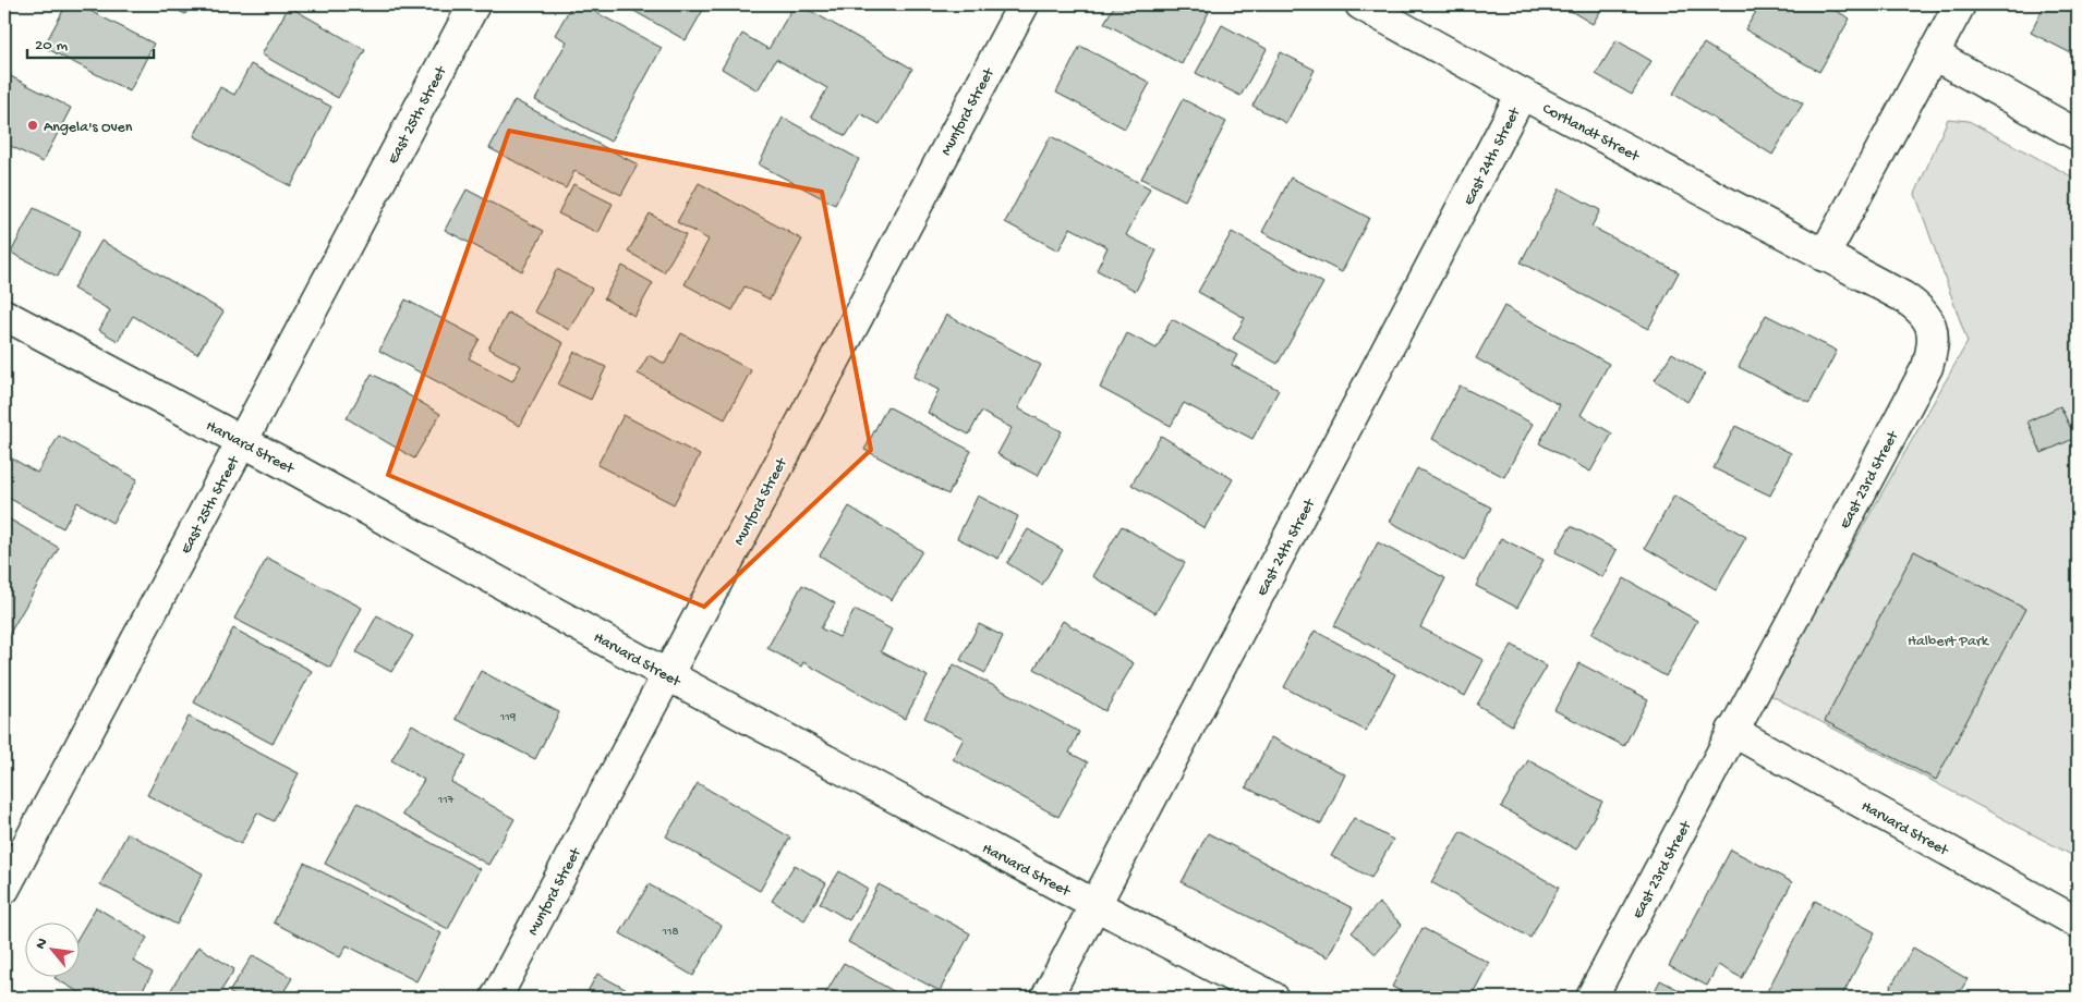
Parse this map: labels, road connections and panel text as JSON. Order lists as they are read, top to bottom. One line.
{"streets":{"street":["Munford Street","East 25th Street","Cortlandt Street","East 24th Street","Harvard Street","East 23rd Street"]},"crossings":[["Munford Street","Harvard Street"],["East 25th Street","Harvard Street"],["Cortlandt Street","East 24th Street"],["Cortlandt Street","East 23rd Street"],["East 24th Street","Harvard Street"],["Harvard Street","East 23rd Street"]],"parks":["Halbert Park"],"places":["Angela's Oven"],"house_numbers":["119","117","118"],"scale_bar":"20 m","north":"top left"}
